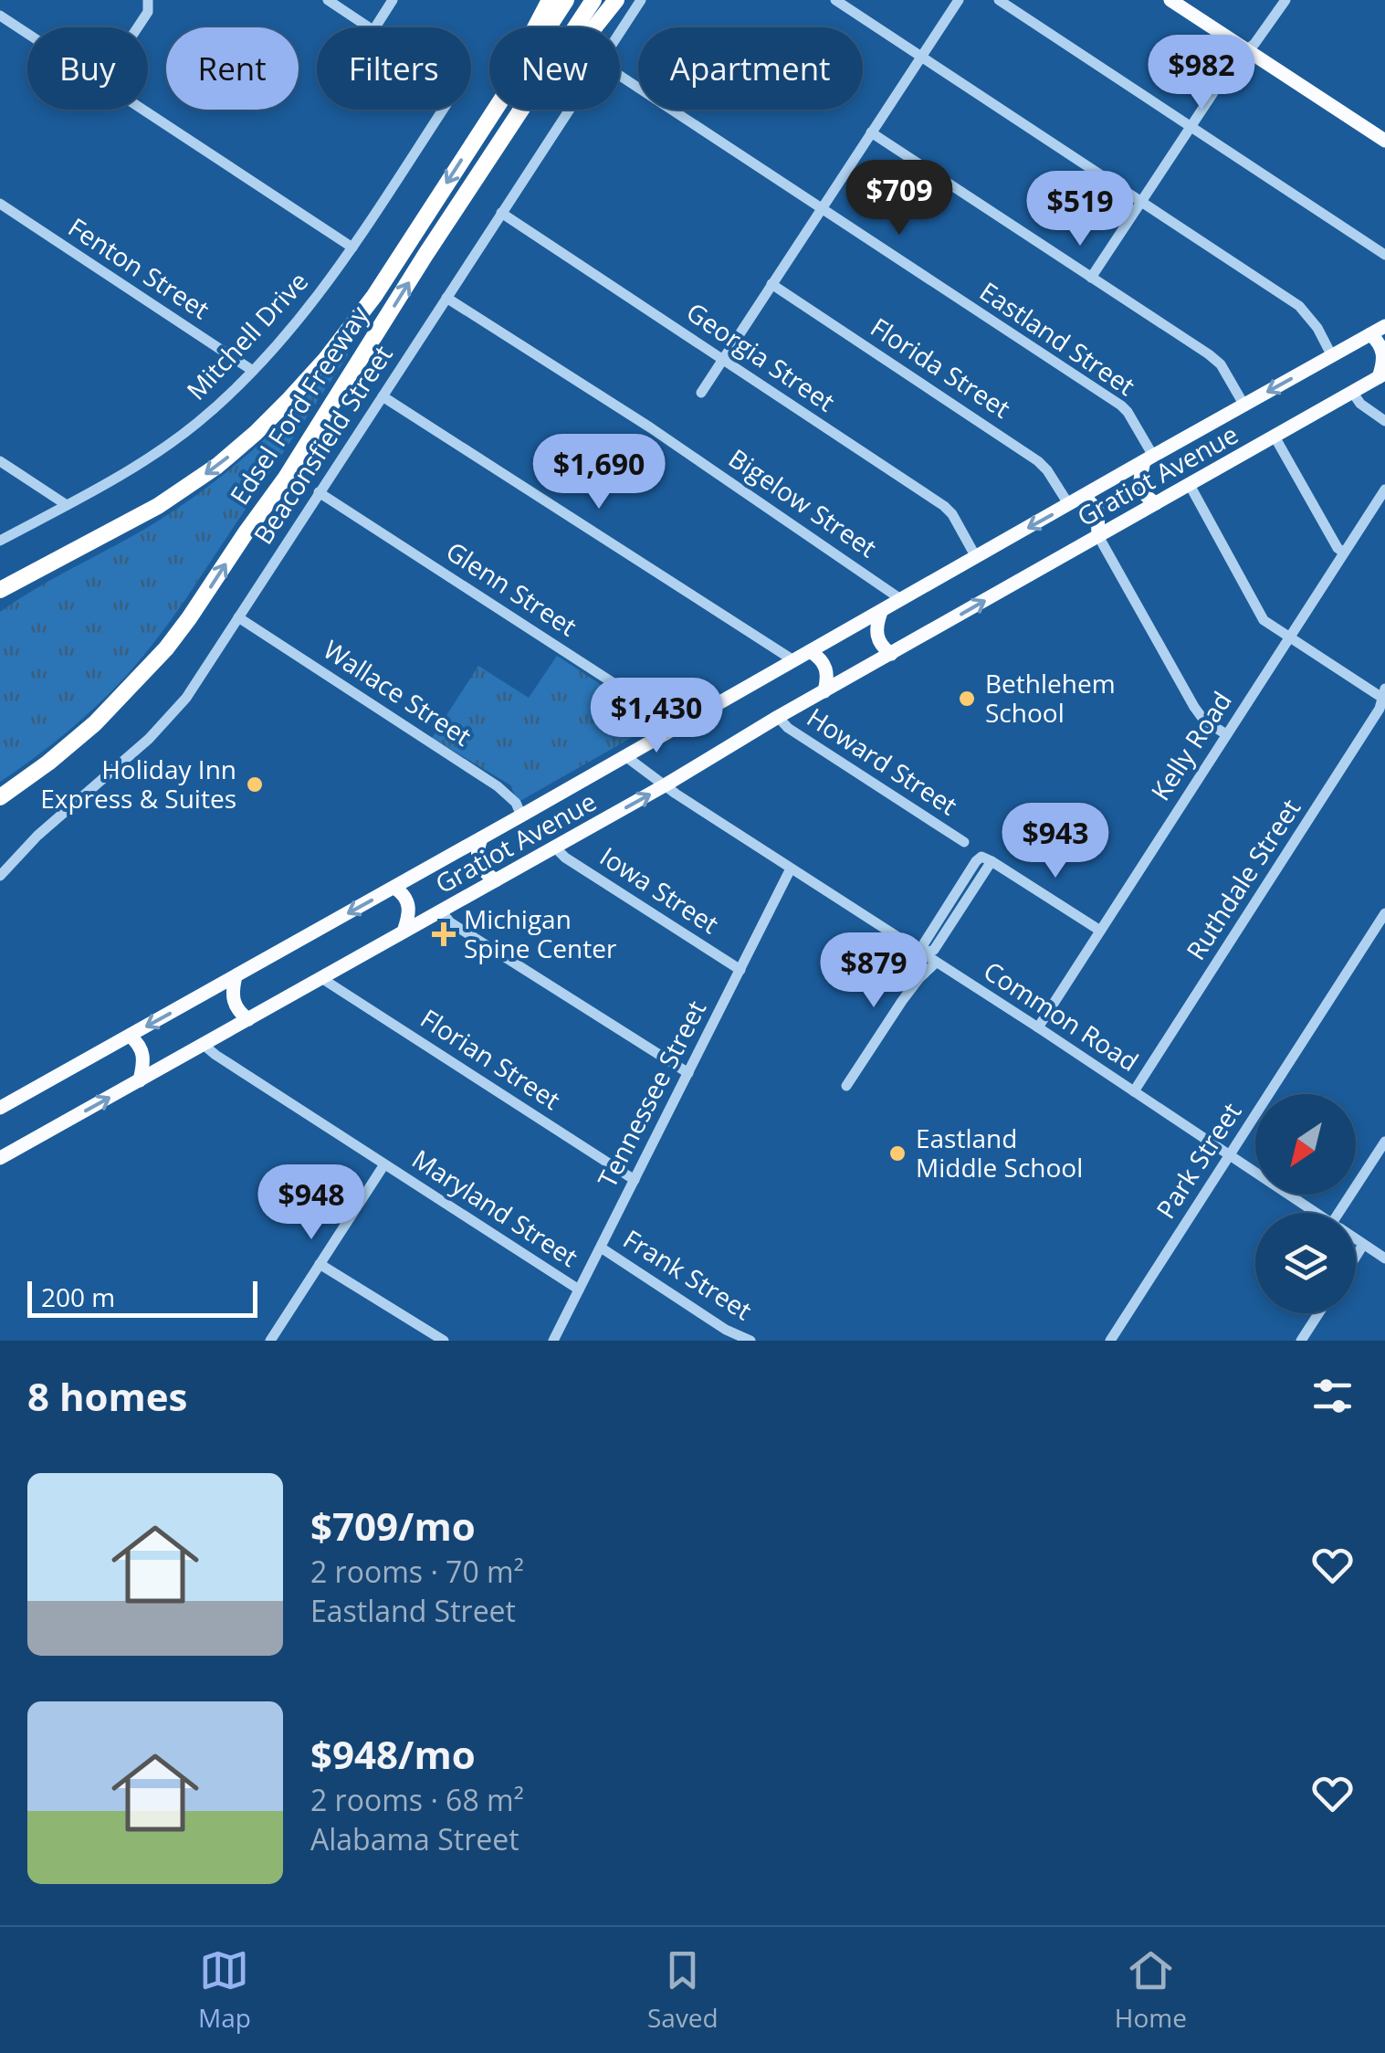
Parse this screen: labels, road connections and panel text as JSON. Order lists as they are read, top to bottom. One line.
{"streets":{"highway":["Edsel Ford Freeway"],"main road":["Gratiot Avenue"],"street":["Fenton Street","Mitchell Drive","Eastland Street","Georgia Street","Florida Street","Beaconsfield Street","Bigelow Street","Glenn Street","Wallace Street","Kelly Road","Howard Street","Ruthdale Street","Iowa Street","Common Road","Florian Street","Tennessee Street","Park Street","Maryland Street","Frank Street"]},"crossings":[["Fenton Street","Mitchell Drive"],["Eastland Street","Gratiot Avenue"],["Georgia Street","Beaconsfield Street"],["Georgia Street","Gratiot Avenue"],["Florida Street","Gratiot Avenue"],["Beaconsfield Street","Bigelow Street"],["Beaconsfield Street","Glenn Street"],["Beaconsfield Street","Wallace Street"],["Gratiot Avenue","Bigelow Street"],["Gratiot Avenue","Glenn Street"],["Gratiot Avenue","Wallace Street"],["Gratiot Avenue","Howard Street"],["Gratiot Avenue","Iowa Street"],["Gratiot Avenue","Common Road"],["Gratiot Avenue","Florian Street"],["Gratiot Avenue","Maryland Street"],["Kelly Road","Common Road"],["Ruthdale Street","Common Road"],["Iowa Street","Tennessee Street"],["Common Road","Tennessee Street"],["Common Road","Park Street"],["Florian Street","Tennessee Street"],["Tennessee Street","Maryland Street"],["Tennessee Street","Frank Street"]],"places":{"other":["Bethlehem School","Holiday Inn Express & Suites","Eastland Middle School"],"health":["Michigan Spine Center"]},"scale_bar":"200 m","north":"bottom left","page":{"chip":["Buy","Rent","Filters","New","Apartment"],"price":["$982","$709","$519","$1,690","$1,430","$943","$879","$948"],"scale":"200 m","heading":"8 homes","list":[{"name":"$709/mo","note":"2 rooms · 70 m² · Eastland Street"},{"name":"$948/mo","note":"2 rooms · 68 m² · Alabama Street"}],"tabs":["Map","Saved","Home"]}}
